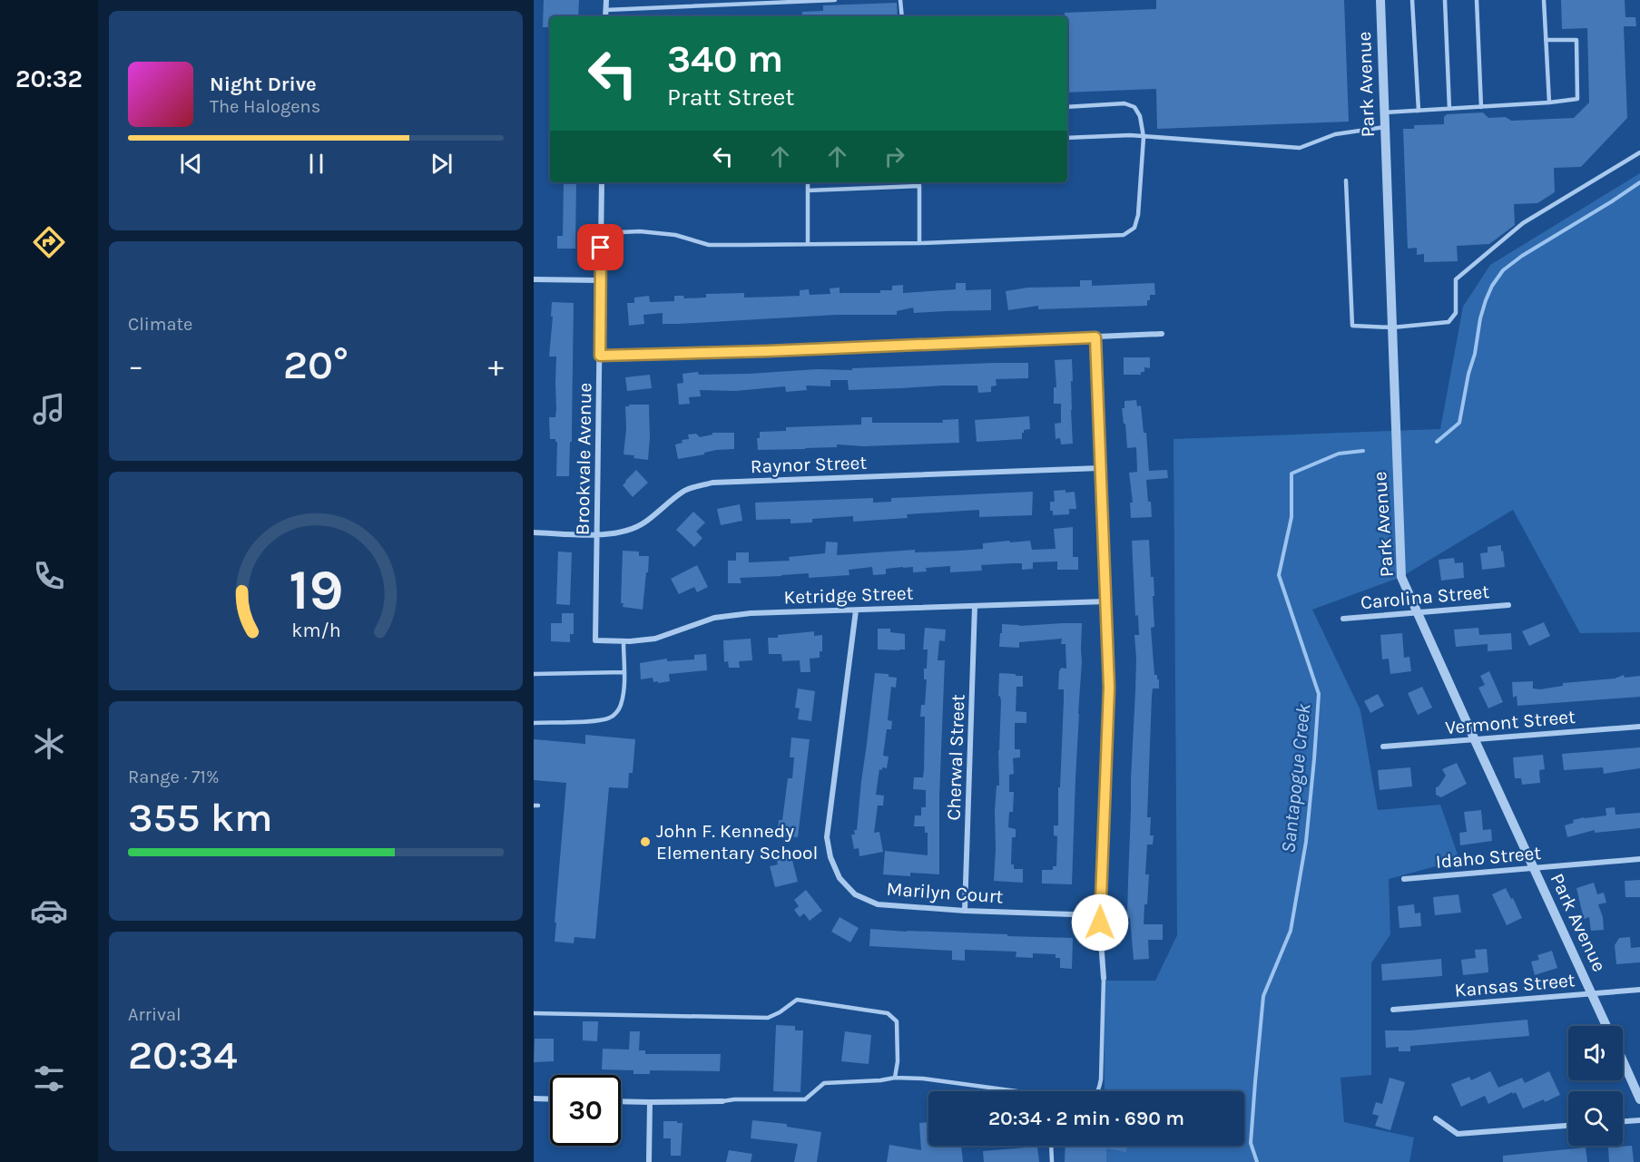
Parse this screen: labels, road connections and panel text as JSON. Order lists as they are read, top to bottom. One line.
{"streets":{"street":["Park Avenue","Brookvale Avenue","Raynor Street","Ketridge Street","Carolina Street","Vermont Street","Cherwal Street","Idaho Street","Marilyn Court","Kansas Street"]},"crossings":[["Park Avenue","Carolina Street"],["Park Avenue","Vermont Street"],["Park Avenue","Idaho Street"],["Park Avenue","Kansas Street"],["Brookvale Avenue","Raynor Street"],["Brookvale Avenue","Ketridge Street"],["Ketridge Street","Cherwal Street"],["Ketridge Street","Marilyn Court"],["Cherwal Street","Marilyn Court"]],"water":["Santapogue Creek"],"places":["John F. Kennedy Elementary School"],"page":{"tabs":"20:32","turn":["340 m","Pratt Street"],"song":["Night Drive","The Halogens"],"tile":["Climate",["Range · 71%","355 km"],["Arrival","20:34"]],"heat":["−","20°","+"],"limit":"30","trip":"20:34 · 2 min · 690 m","gauge":["19","km/h"]}}
